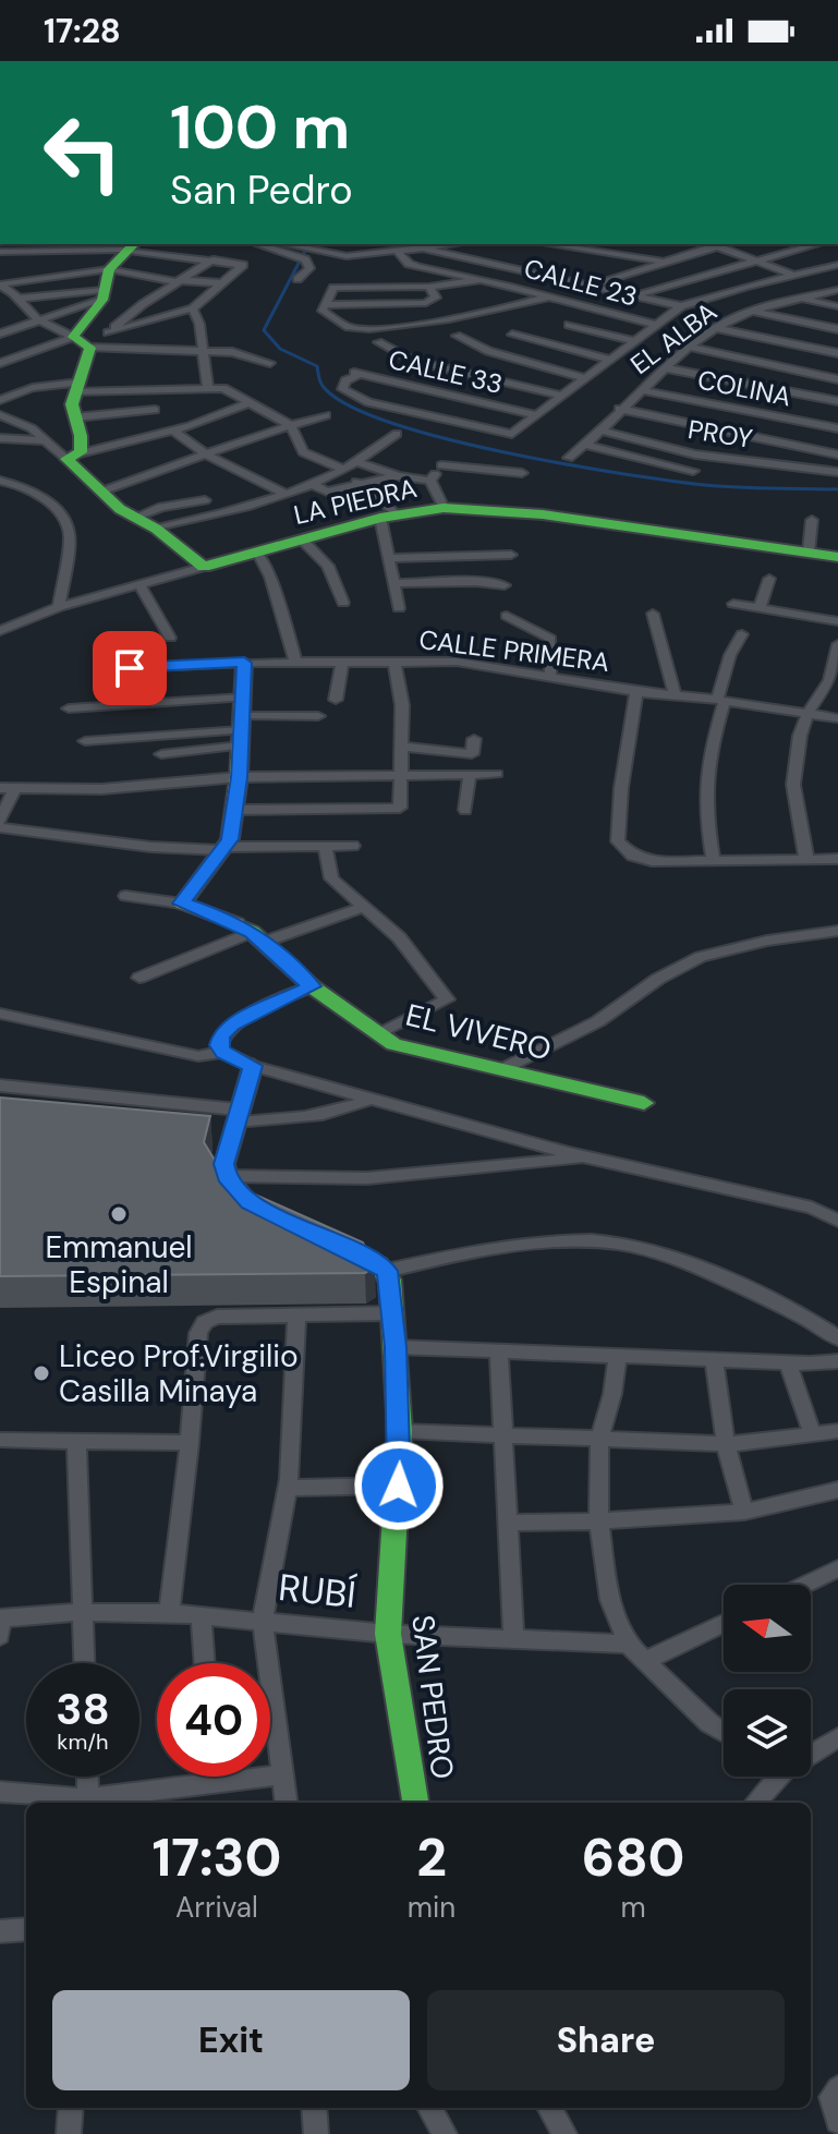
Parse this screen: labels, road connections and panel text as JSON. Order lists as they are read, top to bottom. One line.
{"streets":{"street":["CALLE 23","EL ALBA","CALLE 33","COLINA","PROY","LA PIEDRA","CALLE PRIMERA","EL VIVERO","RUBÍ","SAN PEDRO"]},"crossings":[["EL ALBA","COLINA"],["EL ALBA","PROY"],["RUBÍ","SAN PEDRO"]],"places":["Emmanuel Espinal","Liceo Prof.Virgilio Casilla Minaya"],"north":"left","page":{"status":"17:28","turn":["100 m","San Pedro"],"speed":"38 km/h","limit":"40","eta":["17:30","Arrival","2","min","680","m"],"buttons":["Exit","Share"]}}
